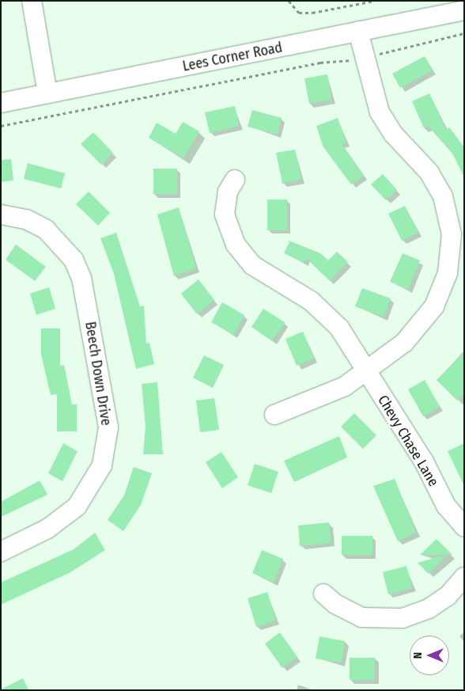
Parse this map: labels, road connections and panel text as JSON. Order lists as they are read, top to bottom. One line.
{"streets":{"street":["Lees Corner Road","Beech Down Drive","Chevy Chase Lane"]},"north":"left"}
